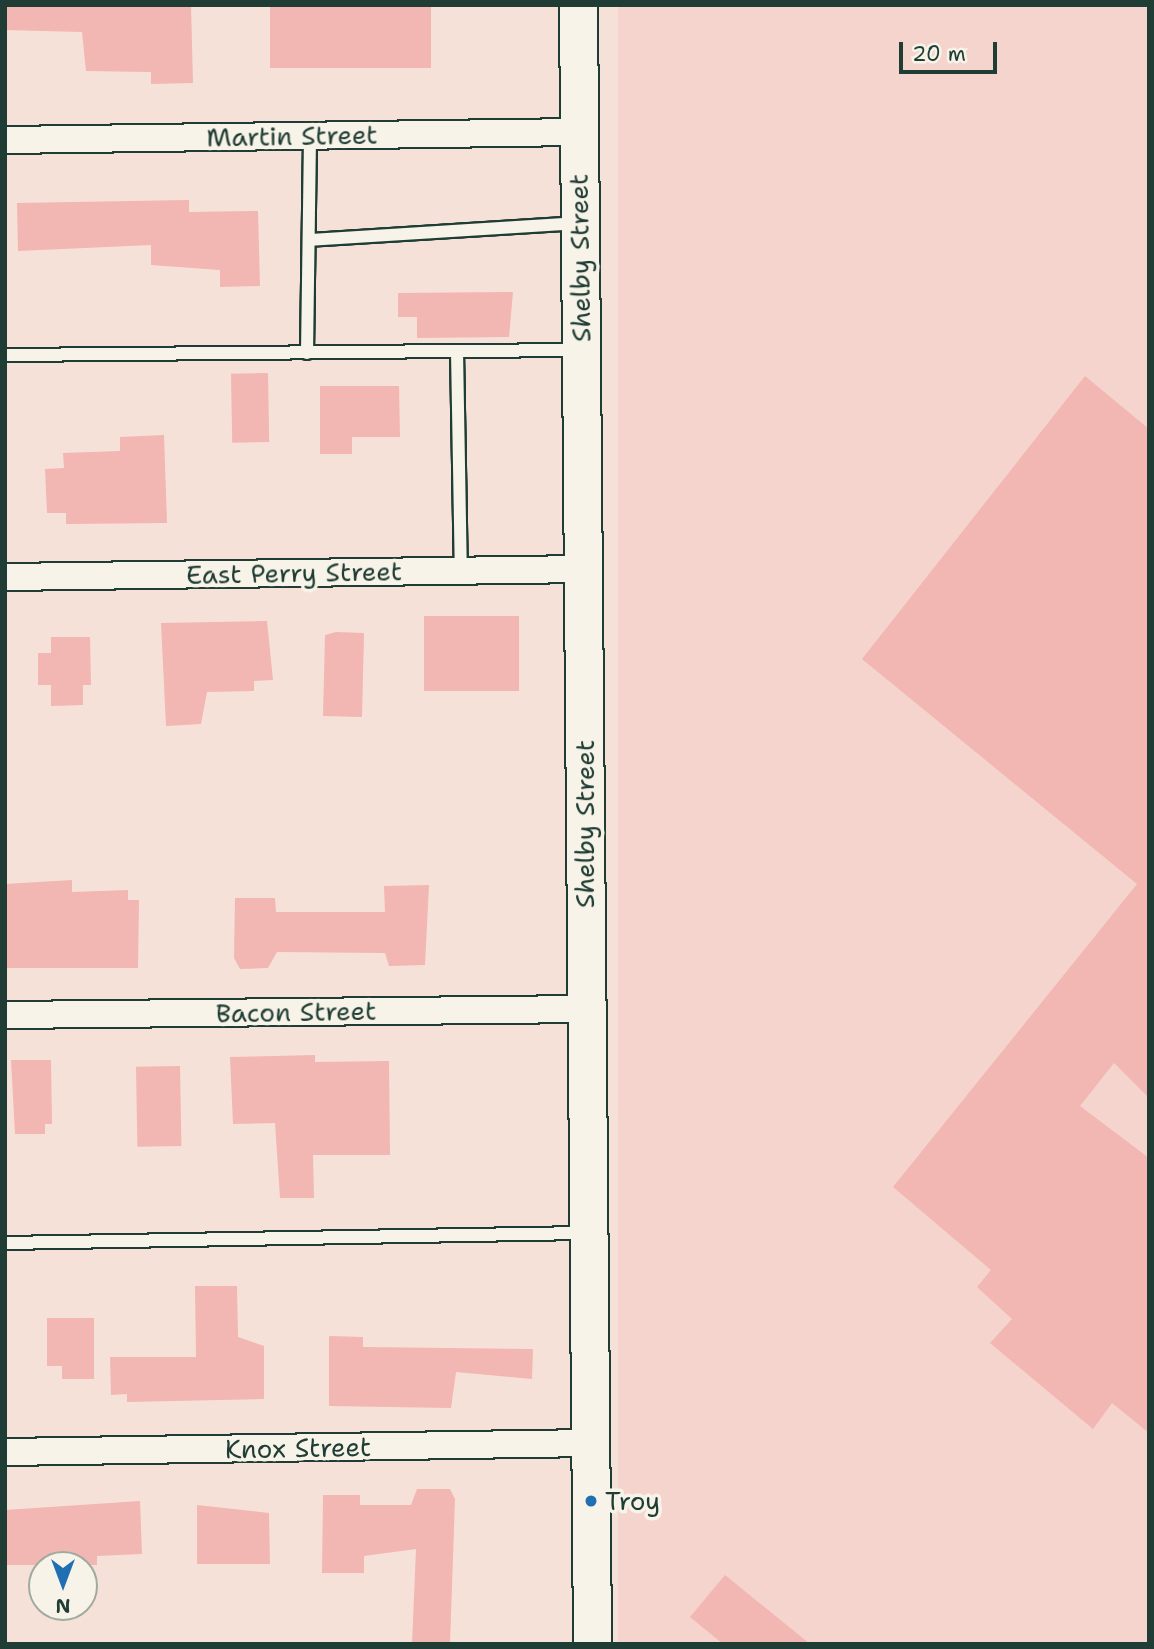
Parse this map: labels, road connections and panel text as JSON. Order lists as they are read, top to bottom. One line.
{"streets":{"main road":["Shelby Street"],"street":["Martin Street","East Perry Street","Bacon Street","Knox Street"]},"crossings":[["Martin Street","Shelby Street"],["Shelby Street","East Perry Street"],["Shelby Street","Bacon Street"],["Shelby Street","Knox Street"]],"places":["Troy"],"scale_bar":"20 m","north":"bottom"}
